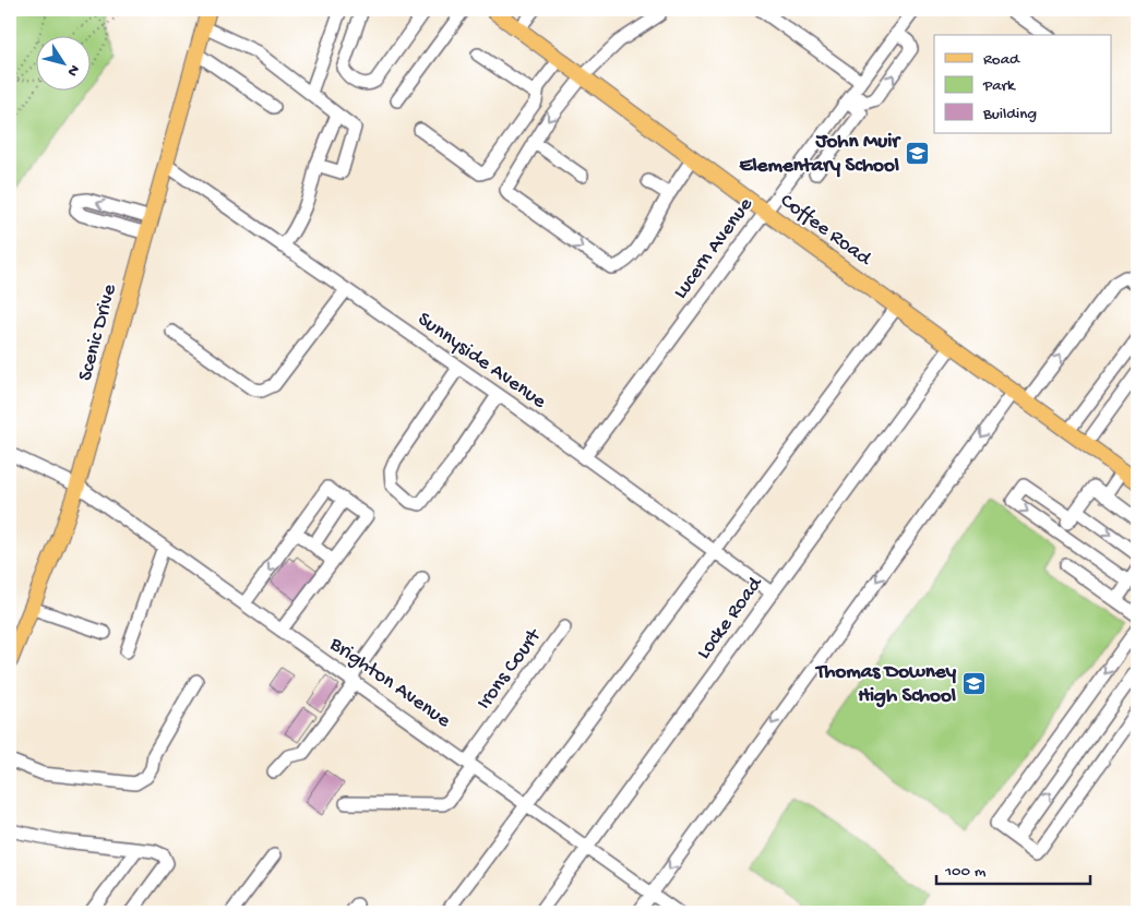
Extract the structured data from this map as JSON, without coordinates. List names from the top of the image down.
{
  "streets": {
    "main road": ["Coffee Road", "Scenic Drive"],
    "street": [
      "Lucern Avenue",
      "Sunnyside Avenue",
      "Locke Road",
      "Irons Court",
      "Brighton Avenue"
    ]
  },
  "crossings": [
    ["Coffee Road", "Lucern Avenue"],
    ["Coffee Road", "Locke Road"],
    ["Lucern Avenue", "Sunnyside Avenue"],
    ["Scenic Drive", "Sunnyside Avenue"],
    ["Scenic Drive", "Brighton Avenue"],
    ["Sunnyside Avenue", "Locke Road"],
    ["Locke Road", "Brighton Avenue"],
    ["Irons Court", "Brighton Avenue"]
  ],
  "places": {
    "school or university": ["John Muir Elementary School", "Thomas Downey High School"]
  },
  "legend": ["Road", "Park", "Building"],
  "scale_bar": "100 m",
  "north": "bottom right"
}
